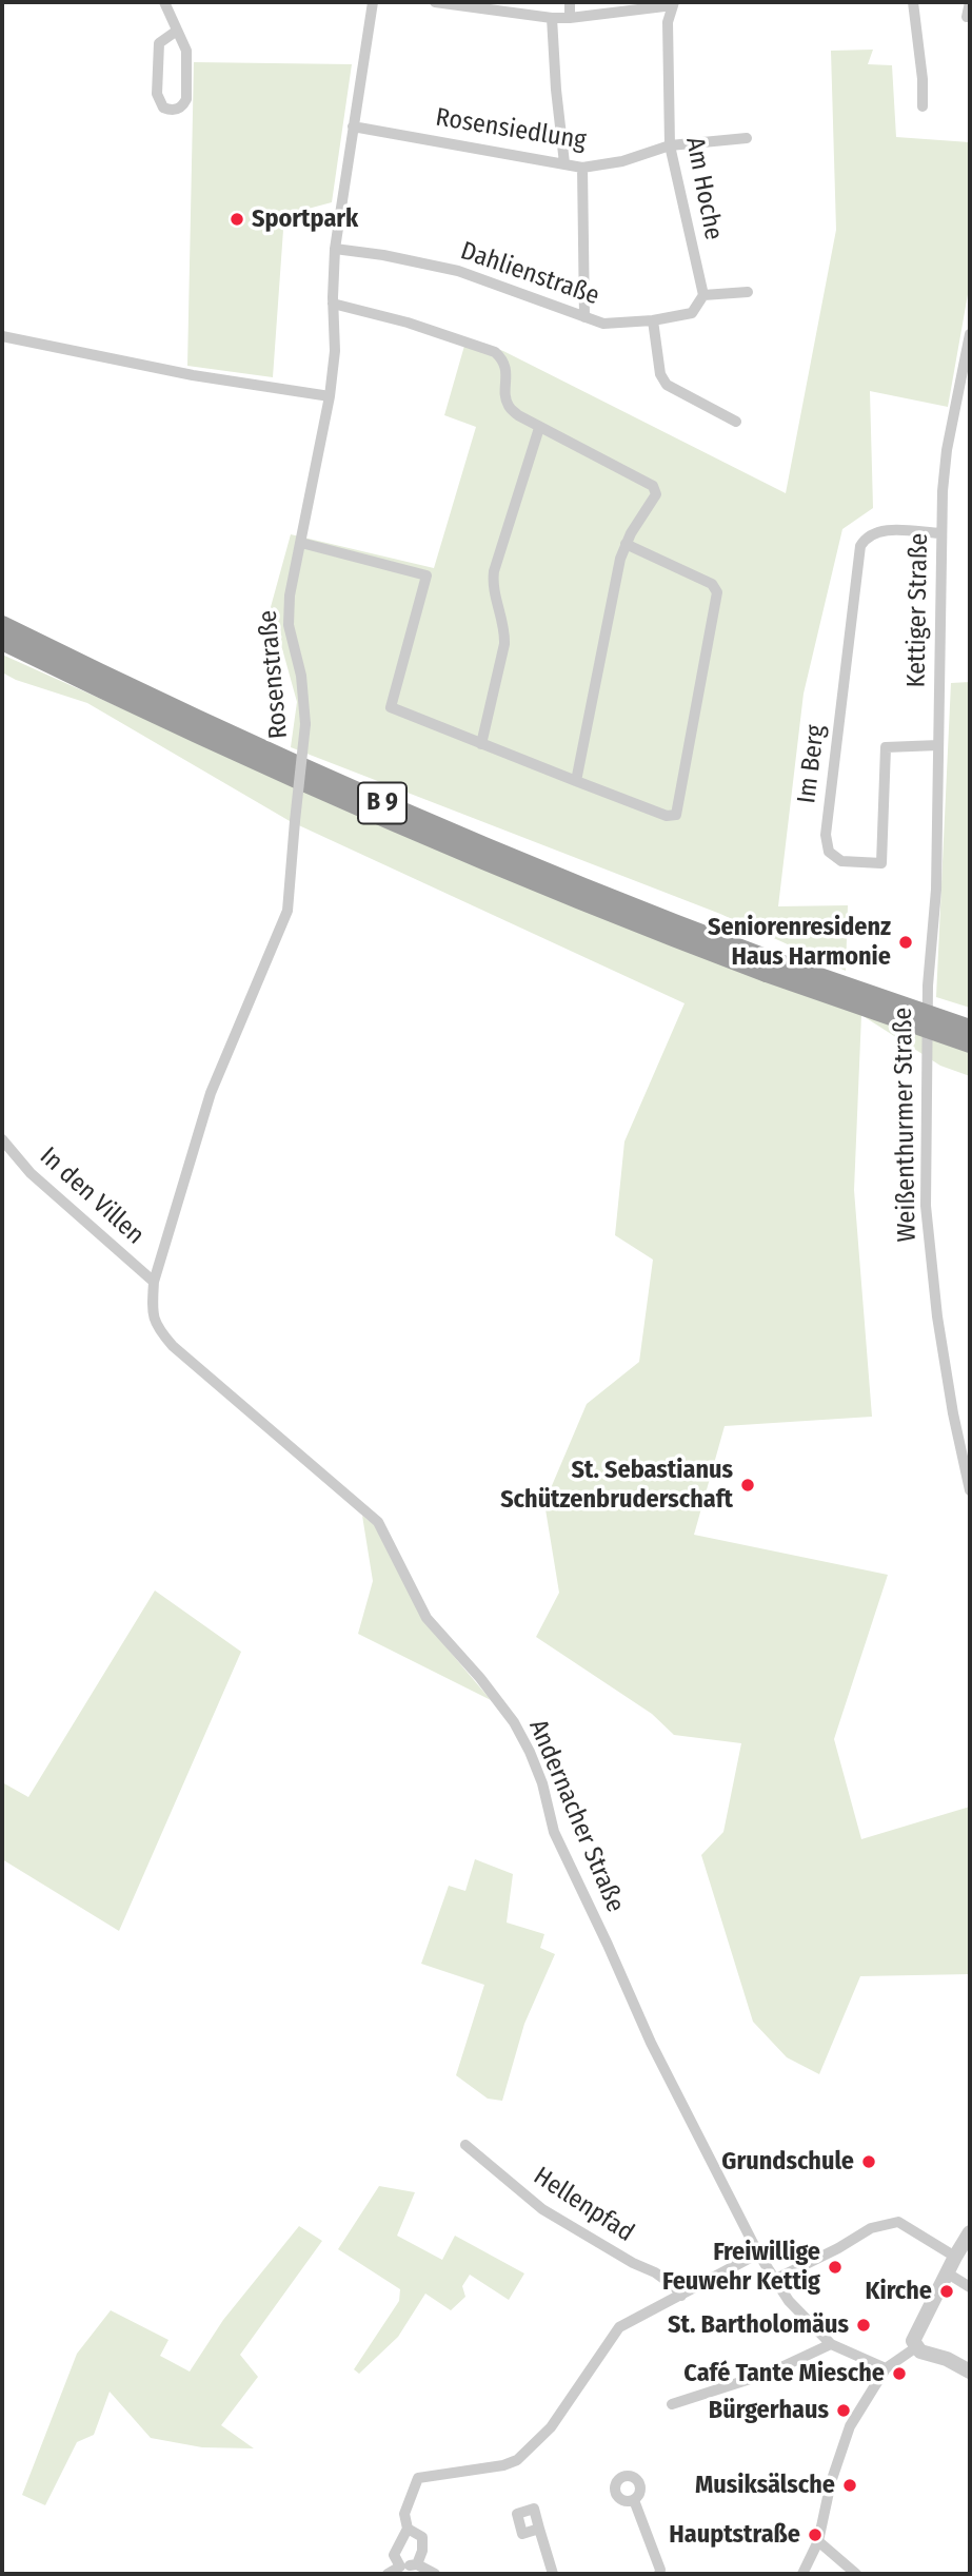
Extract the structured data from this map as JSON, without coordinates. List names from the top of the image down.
{
  "streets": {
    "highway": ["B 9"],
    "street": [
      "Rosensiedlung",
      "Am Hoche",
      "Dahlienstraße",
      "Kettiger Straße",
      "Rosenstraße",
      "Im Berg",
      "Weißenthurmer Straße",
      "In den Villen",
      "Andernacher Straße",
      "Hellenpfad"
    ]
  },
  "crossings": [
    ["Rosensiedlung", "Am Hoche"],
    ["Rosensiedlung", "Rosenstraße"],
    ["Dahlienstraße", "Rosenstraße"],
    ["Kettiger Straße", "Im Berg"],
    ["Kettiger Straße", "Weißenthurmer Straße"],
    ["Rosenstraße", "In den Villen"],
    ["Rosenstraße", "Andernacher Straße"]
  ],
  "places": [
    "Sportpark",
    "Seniorenresidenz Haus Harmonie",
    "St. Sebastianus Schützenbruderschaft",
    "Grundschule",
    "Freiwillige Feuwehr Kettig",
    "Kirche",
    "St. Bartholomäus",
    "Café Tante Miesche",
    "Bürgerhaus",
    "Musiksälsche",
    "Hauptstraße"
  ]
}
